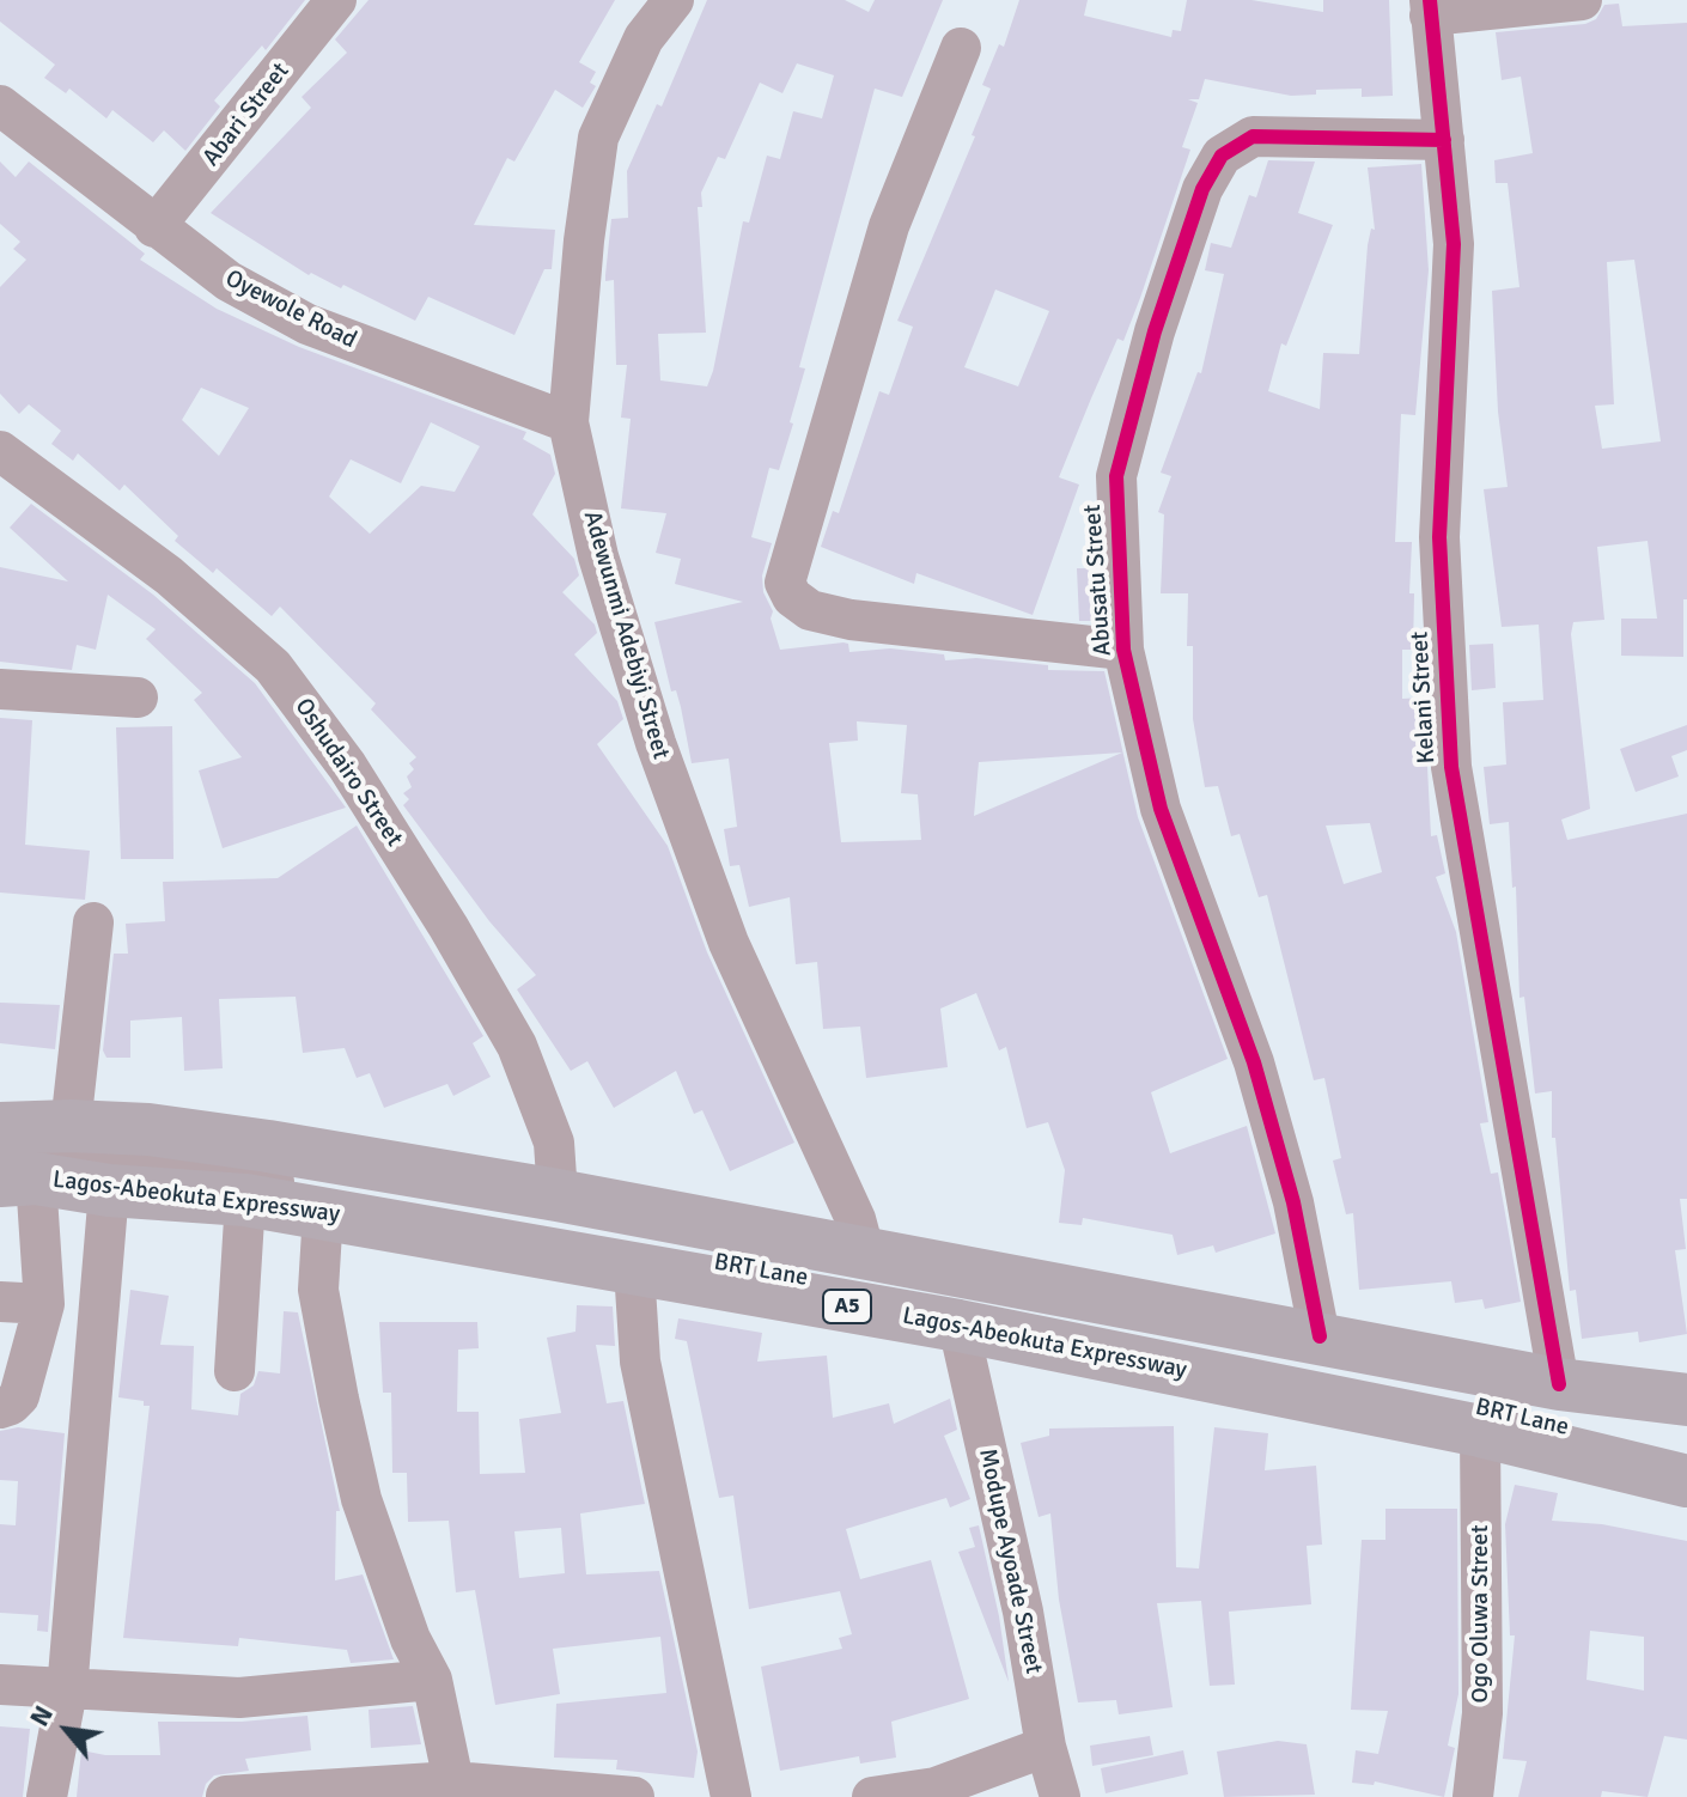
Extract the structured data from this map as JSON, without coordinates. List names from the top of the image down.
{
  "streets": {
    "highway": ["Lagos-Abeokuta Expressway", "A5"],
    "street": [
      "Abari Street",
      "Oyewole Road",
      "Abusatu Street",
      "Adewunmi Adebiyi Street",
      "Kelani Street",
      "Oshudairo Street",
      "BRT Lane",
      "Modupe Ayoade Street",
      "Ogo Oluwa Street"
    ]
  },
  "crossings": [
    ["Abari Street", "Oyewole Road"],
    ["Oyewole Road", "Adewunmi Adebiyi Street"],
    ["Abusatu Street", "Kelani Street"],
    ["Abusatu Street", "A5"],
    ["Adewunmi Adebiyi Street", "A5"],
    ["Kelani Street", "A5"],
    ["Oshudairo Street", "A5"],
    ["Lagos-Abeokuta Expressway", "BRT Lane"],
    ["Lagos-Abeokuta Expressway", "Modupe Ayoade Street"],
    ["Lagos-Abeokuta Expressway", "Ogo Oluwa Street"]
  ],
  "north": "top left"
}
